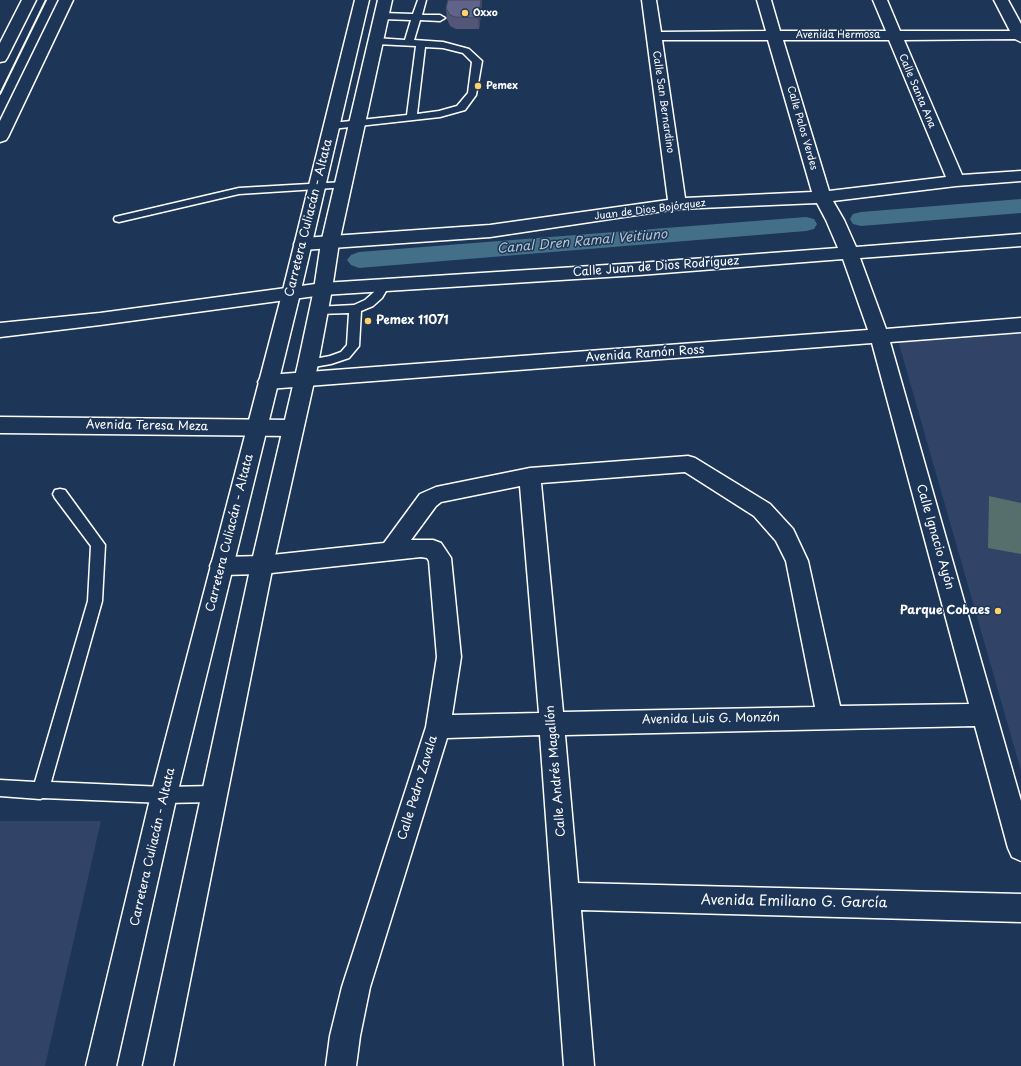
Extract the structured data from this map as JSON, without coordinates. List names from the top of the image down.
{
  "streets": {
    "street": [
      "Avenida Hermosa",
      "Calle Santa Ana",
      "Calle San Bernardino",
      "Calle Palos Verdes",
      "Juan de Dios Bojórquez",
      "Carretera Culiacán - Altata",
      "Calle Juan de Dios Rodríguez",
      "Avenida Ramón Ross",
      "Avenida Teresa Meza",
      "Calle Ignacio Ayón",
      "Avenida Luis G. Monzón",
      "Calle Andrés Magallón",
      "Calle Pedro Zavala",
      "Avenida Emiliano G. García"
    ]
  },
  "crossings": [
    ["Avenida Hermosa", "Calle Santa Ana"],
    ["Avenida Hermosa", "Calle San Bernardino"],
    ["Avenida Hermosa", "Calle Palos Verdes"],
    ["Calle Santa Ana", "Juan de Dios Bojórquez"],
    ["Calle San Bernardino", "Juan de Dios Bojórquez"],
    ["Calle Palos Verdes", "Juan de Dios Bojórquez"],
    ["Calle Palos Verdes", "Calle Juan de Dios Rodríguez"],
    ["Calle Palos Verdes", "Calle Ignacio Ayón"],
    ["Juan de Dios Bojórquez", "Carretera Culiacán - Altata"],
    ["Carretera Culiacán - Altata", "Calle Juan de Dios Rodríguez"],
    ["Carretera Culiacán - Altata", "Avenida Ramón Ross"],
    ["Carretera Culiacán - Altata", "Avenida Teresa Meza"],
    ["Calle Juan de Dios Rodríguez", "Calle Ignacio Ayón"],
    ["Avenida Ramón Ross", "Calle Ignacio Ayón"],
    ["Calle Ignacio Ayón", "Avenida Luis G. Monzón"],
    ["Avenida Luis G. Monzón", "Calle Andrés Magallón"],
    ["Avenida Luis G. Monzón", "Calle Pedro Zavala"],
    ["Calle Andrés Magallón", "Avenida Emiliano G. García"]
  ],
  "water": ["Canal Dren Ramal Veitiuno"],
  "places": [
    "Oxxo",
    "Pemex",
    "Pemex 11071",
    "Parque Cobaes"
  ]
}
